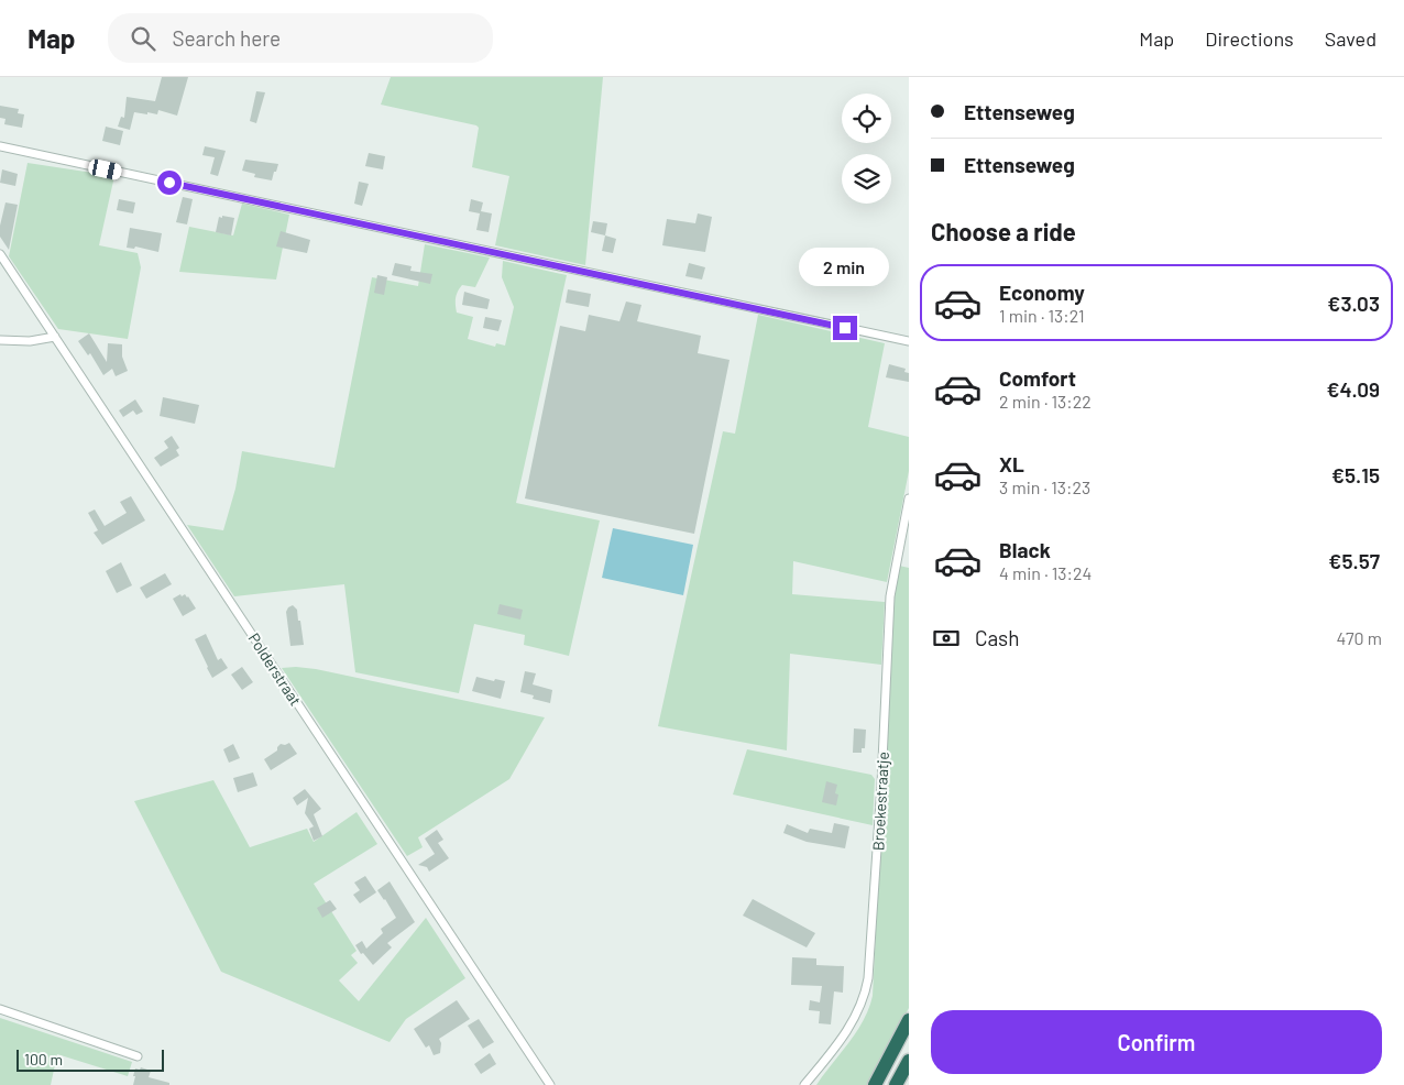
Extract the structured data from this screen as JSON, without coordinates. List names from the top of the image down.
{
  "streets": {
    "street": ["Polderstraat", "Broekestraatje"]
  },
  "scale_bar": "100 m",
  "page": {
    "header": "Map",
    "search": "Search here",
    "nav": ["Map", "Directions", "Saved"],
    "banner": ["Ettenseweg", "Ettenseweg"],
    "heading": "Choose a ride",
    "bubble": "2 min",
    "list": [
      {
        "name": "Economy",
        "note": "1 min · 13:21",
        "value": "€3.03"
      },
      {
        "name": "Comfort",
        "note": "2 min · 13:22",
        "value": "€4.09"
      },
      {
        "name": "XL",
        "note": "3 min · 13:23",
        "value": "€5.15"
      },
      {
        "name": "Black",
        "note": "4 min · 13:24",
        "value": "€5.57"
      }
    ],
    "pay": ["Cash", "470 m"],
    "buttons": "Confirm",
    "scale": "100 m"
  }
}
